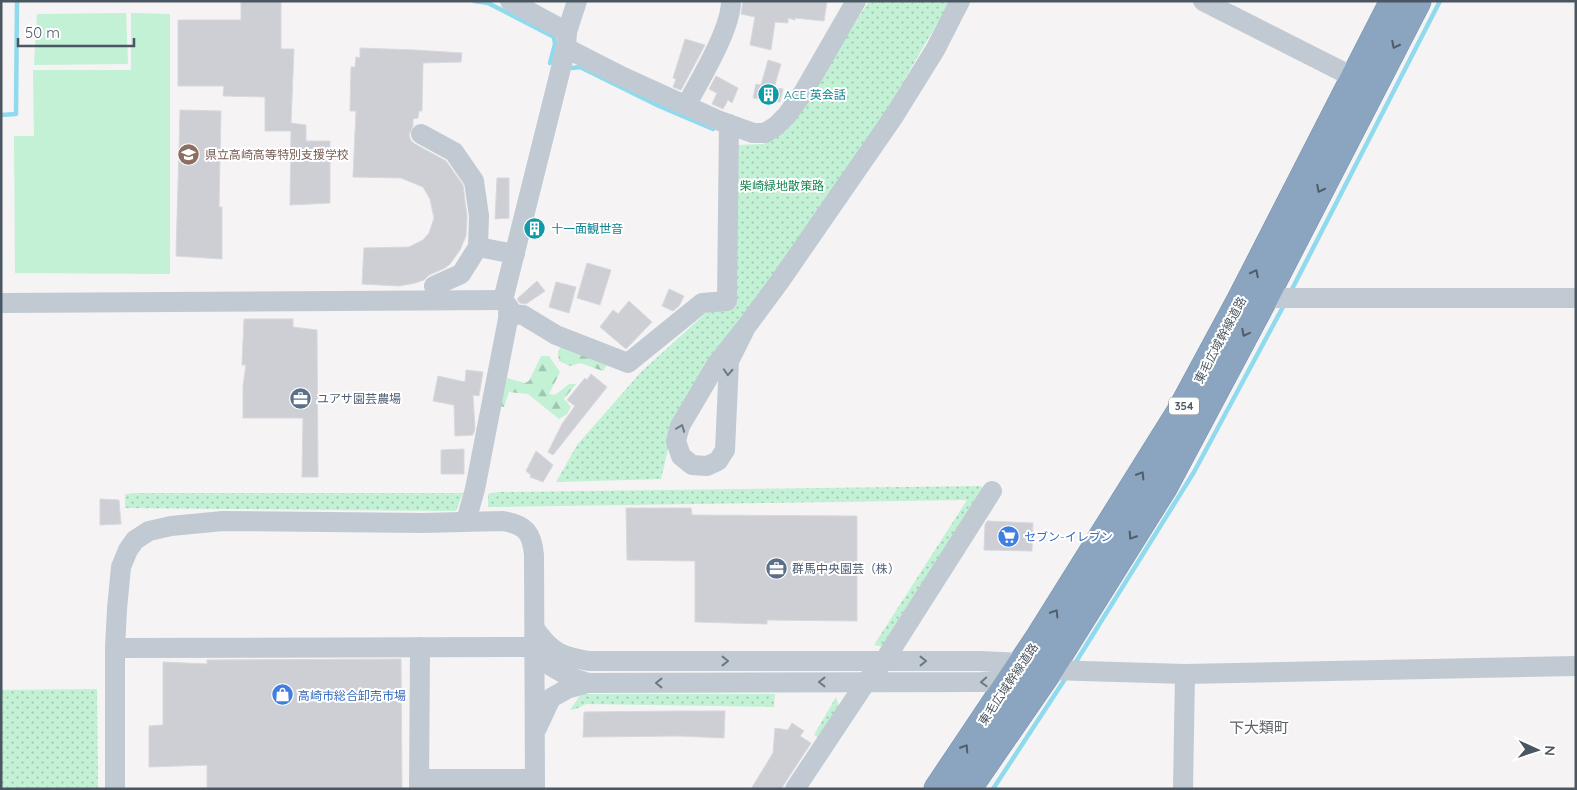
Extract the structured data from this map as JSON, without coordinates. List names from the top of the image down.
{
  "streets": {
    "highway": ["東毛広域幹線道路", "354"]
  },
  "districts": ["下大類町"],
  "parks": ["柴崎緑地散策路"],
  "places": {
    "building": ["ACE 英会話", "十一面観世音"],
    "school or university": ["県立高崎高等特別支援学校"],
    "office": ["ユアサ園芸農場", "群馬中央園芸（株）"],
    "supermarket": ["セブン-イレブン"],
    "shop": ["高崎市総合卸売市場"]
  },
  "scale_bar": "50 m",
  "north": "right"
}
